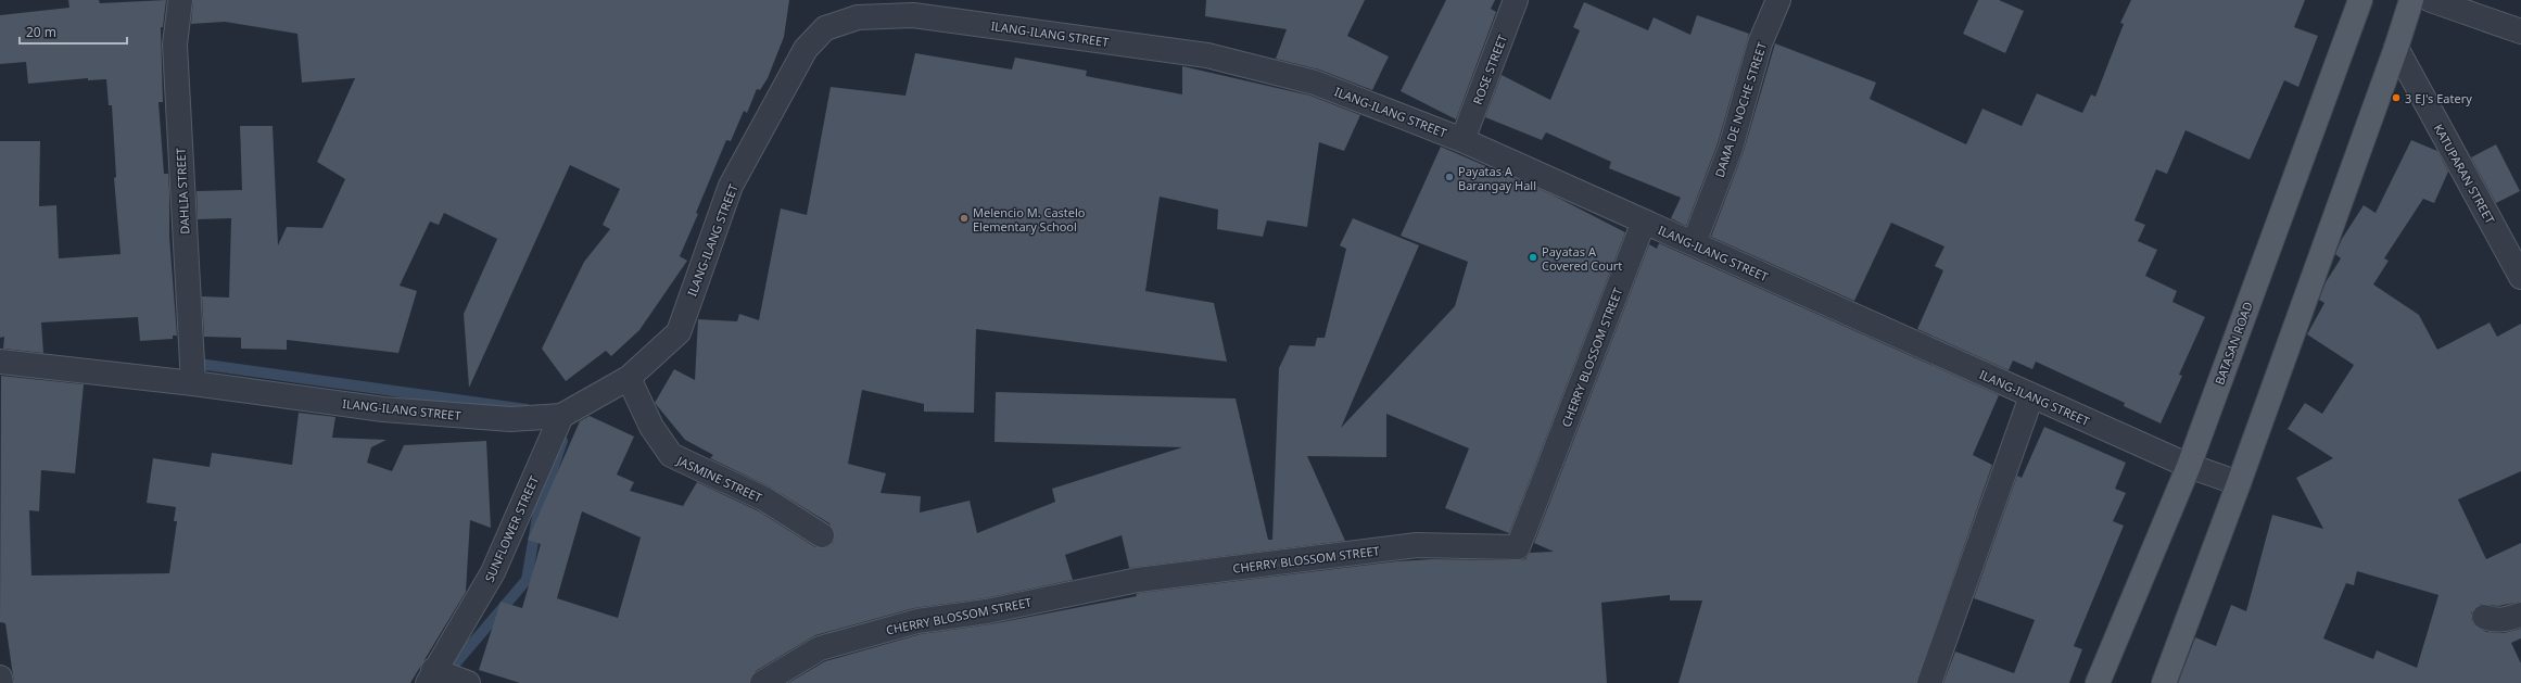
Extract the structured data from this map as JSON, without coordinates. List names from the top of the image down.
{
  "streets": {
    "main road": ["BATASAN ROAD"],
    "street": [
      "ILANG-ILANG STREET",
      "ROSE STREET",
      "DAMA DE NOCHE STREET",
      "KATUPARAN STREET",
      "DAHLIA STREET",
      "CHERRY BLOSSOM STREET",
      "JASMINE STREET",
      "SUNFLOWER STREET"
    ]
  },
  "crossings": [
    ["ILANG-ILANG STREET", "ROSE STREET"],
    ["ILANG-ILANG STREET", "DAMA DE NOCHE STREET"],
    ["ILANG-ILANG STREET", "DAHLIA STREET"],
    ["ILANG-ILANG STREET", "BATASAN ROAD"],
    ["ILANG-ILANG STREET", "CHERRY BLOSSOM STREET"],
    ["ILANG-ILANG STREET", "JASMINE STREET"],
    ["ILANG-ILANG STREET", "SUNFLOWER STREET"]
  ],
  "places": [
    "3 EJ's Eatery",
    "Payatas A Barangay Hall",
    "Melencio M. Castelo Elementary School",
    "Payatas A Covered Court"
  ],
  "scale_bar": "20 m"
}
